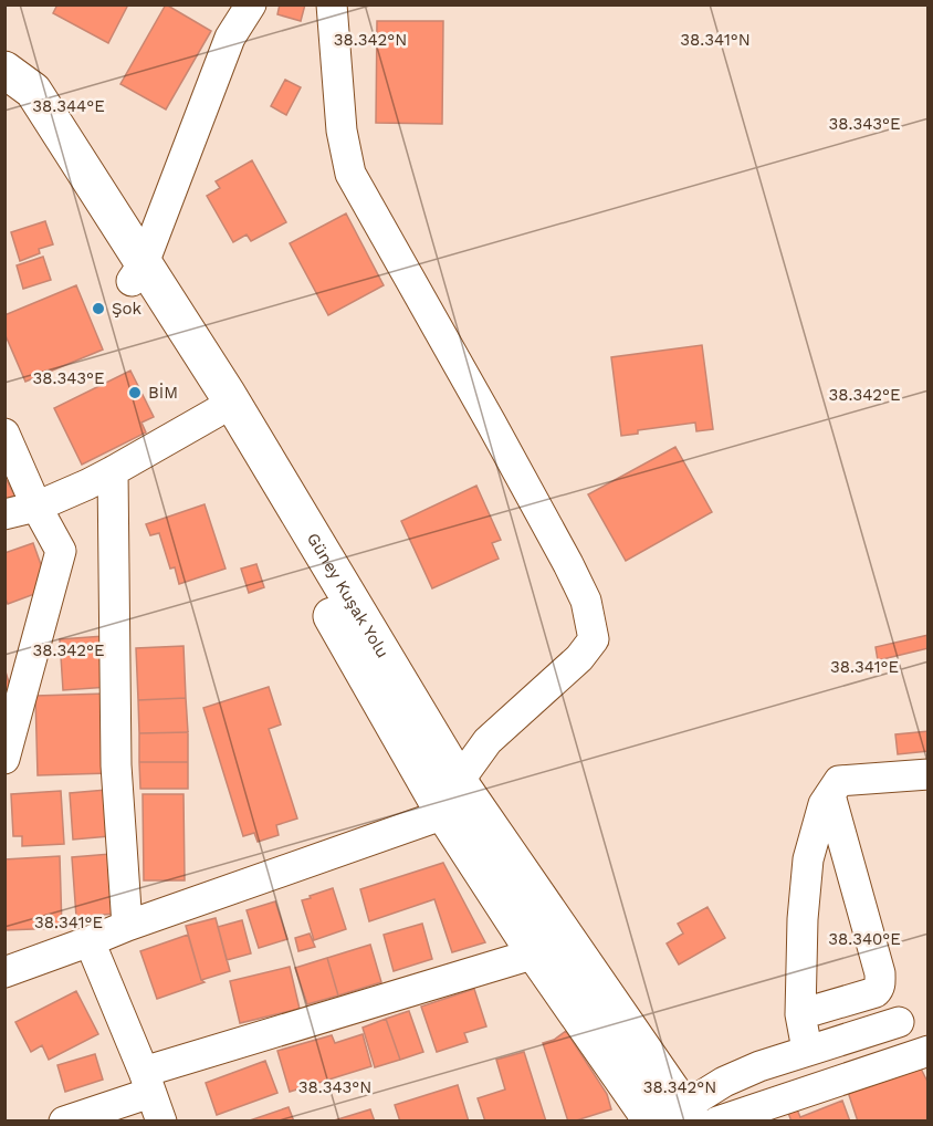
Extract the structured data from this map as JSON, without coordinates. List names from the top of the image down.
{
  "streets": {
    "main road": ["Güney Kuşak Yolu"]
  },
  "places": ["Şok", "BİM"],
  "coordinates": [
    "38.342°N",
    "38.341°N",
    "38.344°E",
    "38.343°E",
    "38.342°E",
    "38.341°E",
    "38.340°E",
    "38.343°N"
  ]
}
